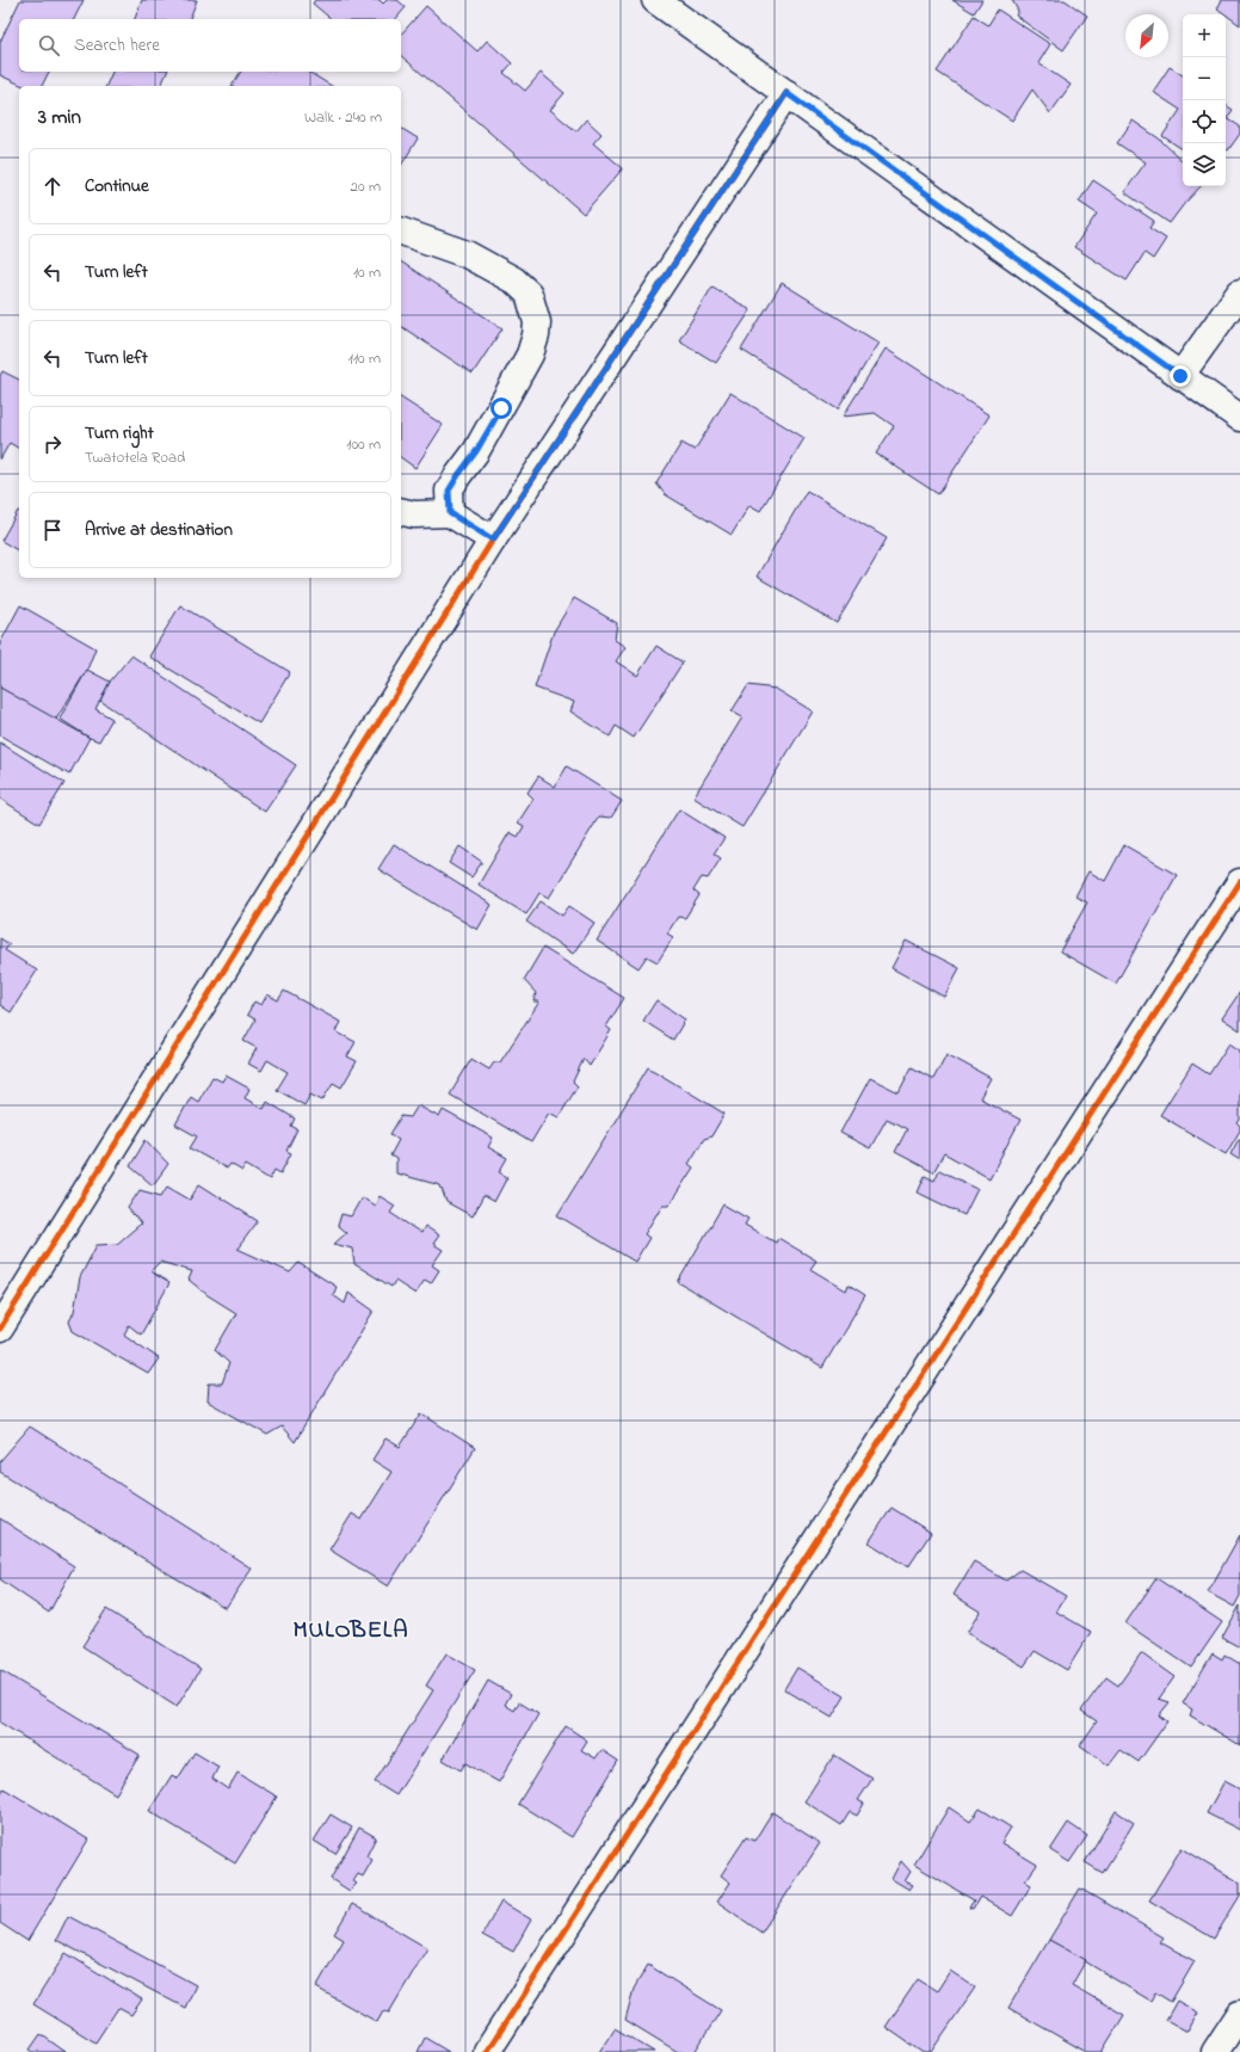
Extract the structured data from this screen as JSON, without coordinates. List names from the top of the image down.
{
  "districts": ["MULOBELA"],
  "north": "bottom left",
  "page": {
    "map_buttons": ["+", "−"],
    "search": "Search here",
    "heading": ["3 min", "Walk · 240 m"],
    "list": [
      ["Continue", "20 m"],
      ["Turn left", "10 m"],
      ["Turn left", "110 m"],
      ["Turn right", "Twatotela Road", "100 m"],
      "Arrive at destination"
    ]
  }
}
